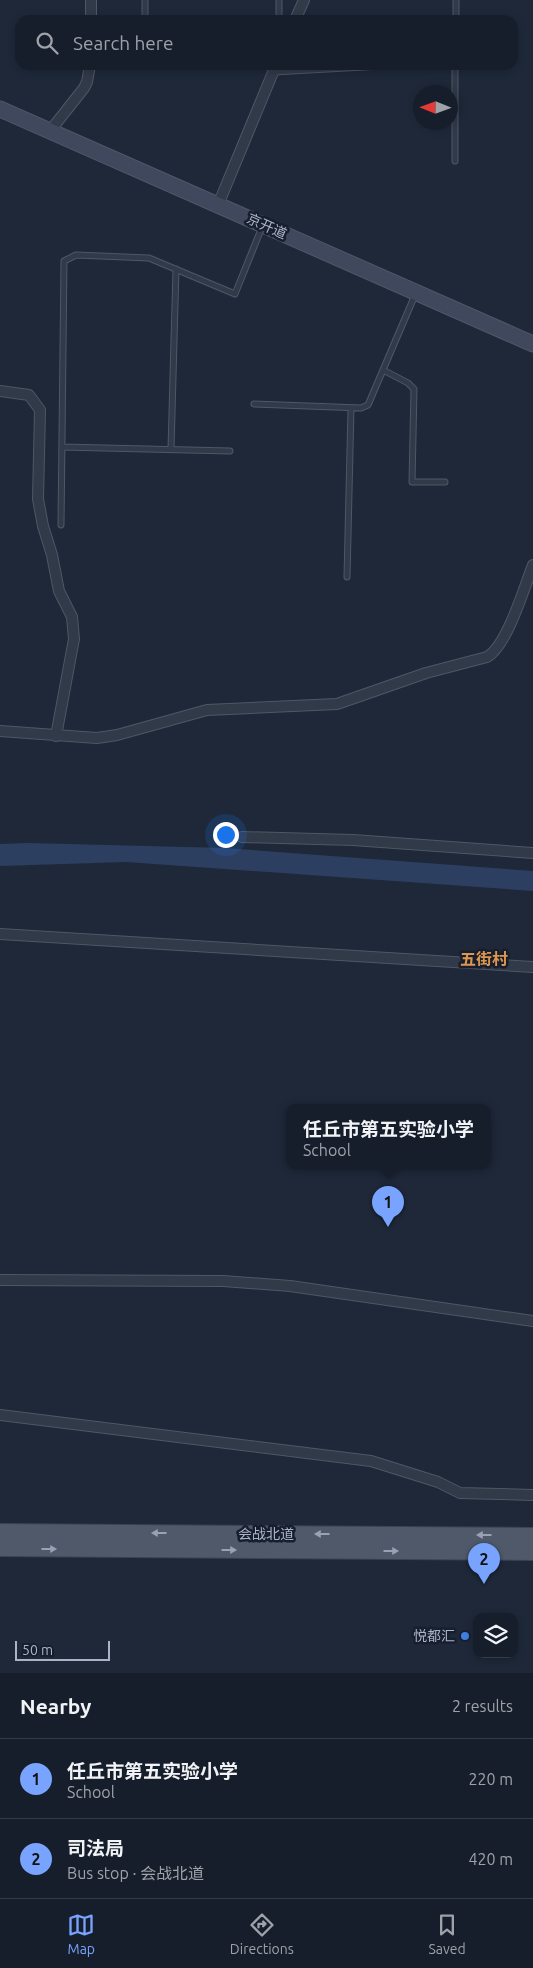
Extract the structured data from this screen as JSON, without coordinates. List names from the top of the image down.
{
  "streets": {
    "main road": ["京开道", "会战北道"]
  },
  "districts": ["五街村"],
  "places": ["悦都汇"],
  "scale_bar": "50 m",
  "north": "left",
  "page": {
    "search": "Search here",
    "popup": ["任丘市第五实验小学", "School"],
    "pins": ["1", "2"],
    "scale": "50 m",
    "heading": ["Nearby", "2 results"],
    "list": [
      {
        "mark": "1",
        "name": "任丘市第五实验小学",
        "note": "School",
        "value": "220 m"
      },
      {
        "mark": "2",
        "name": "司法局",
        "note": "Bus stop · 会战北道",
        "value": "420 m"
      }
    ],
    "nav": ["Map", "Directions", "Saved"]
  }
}
